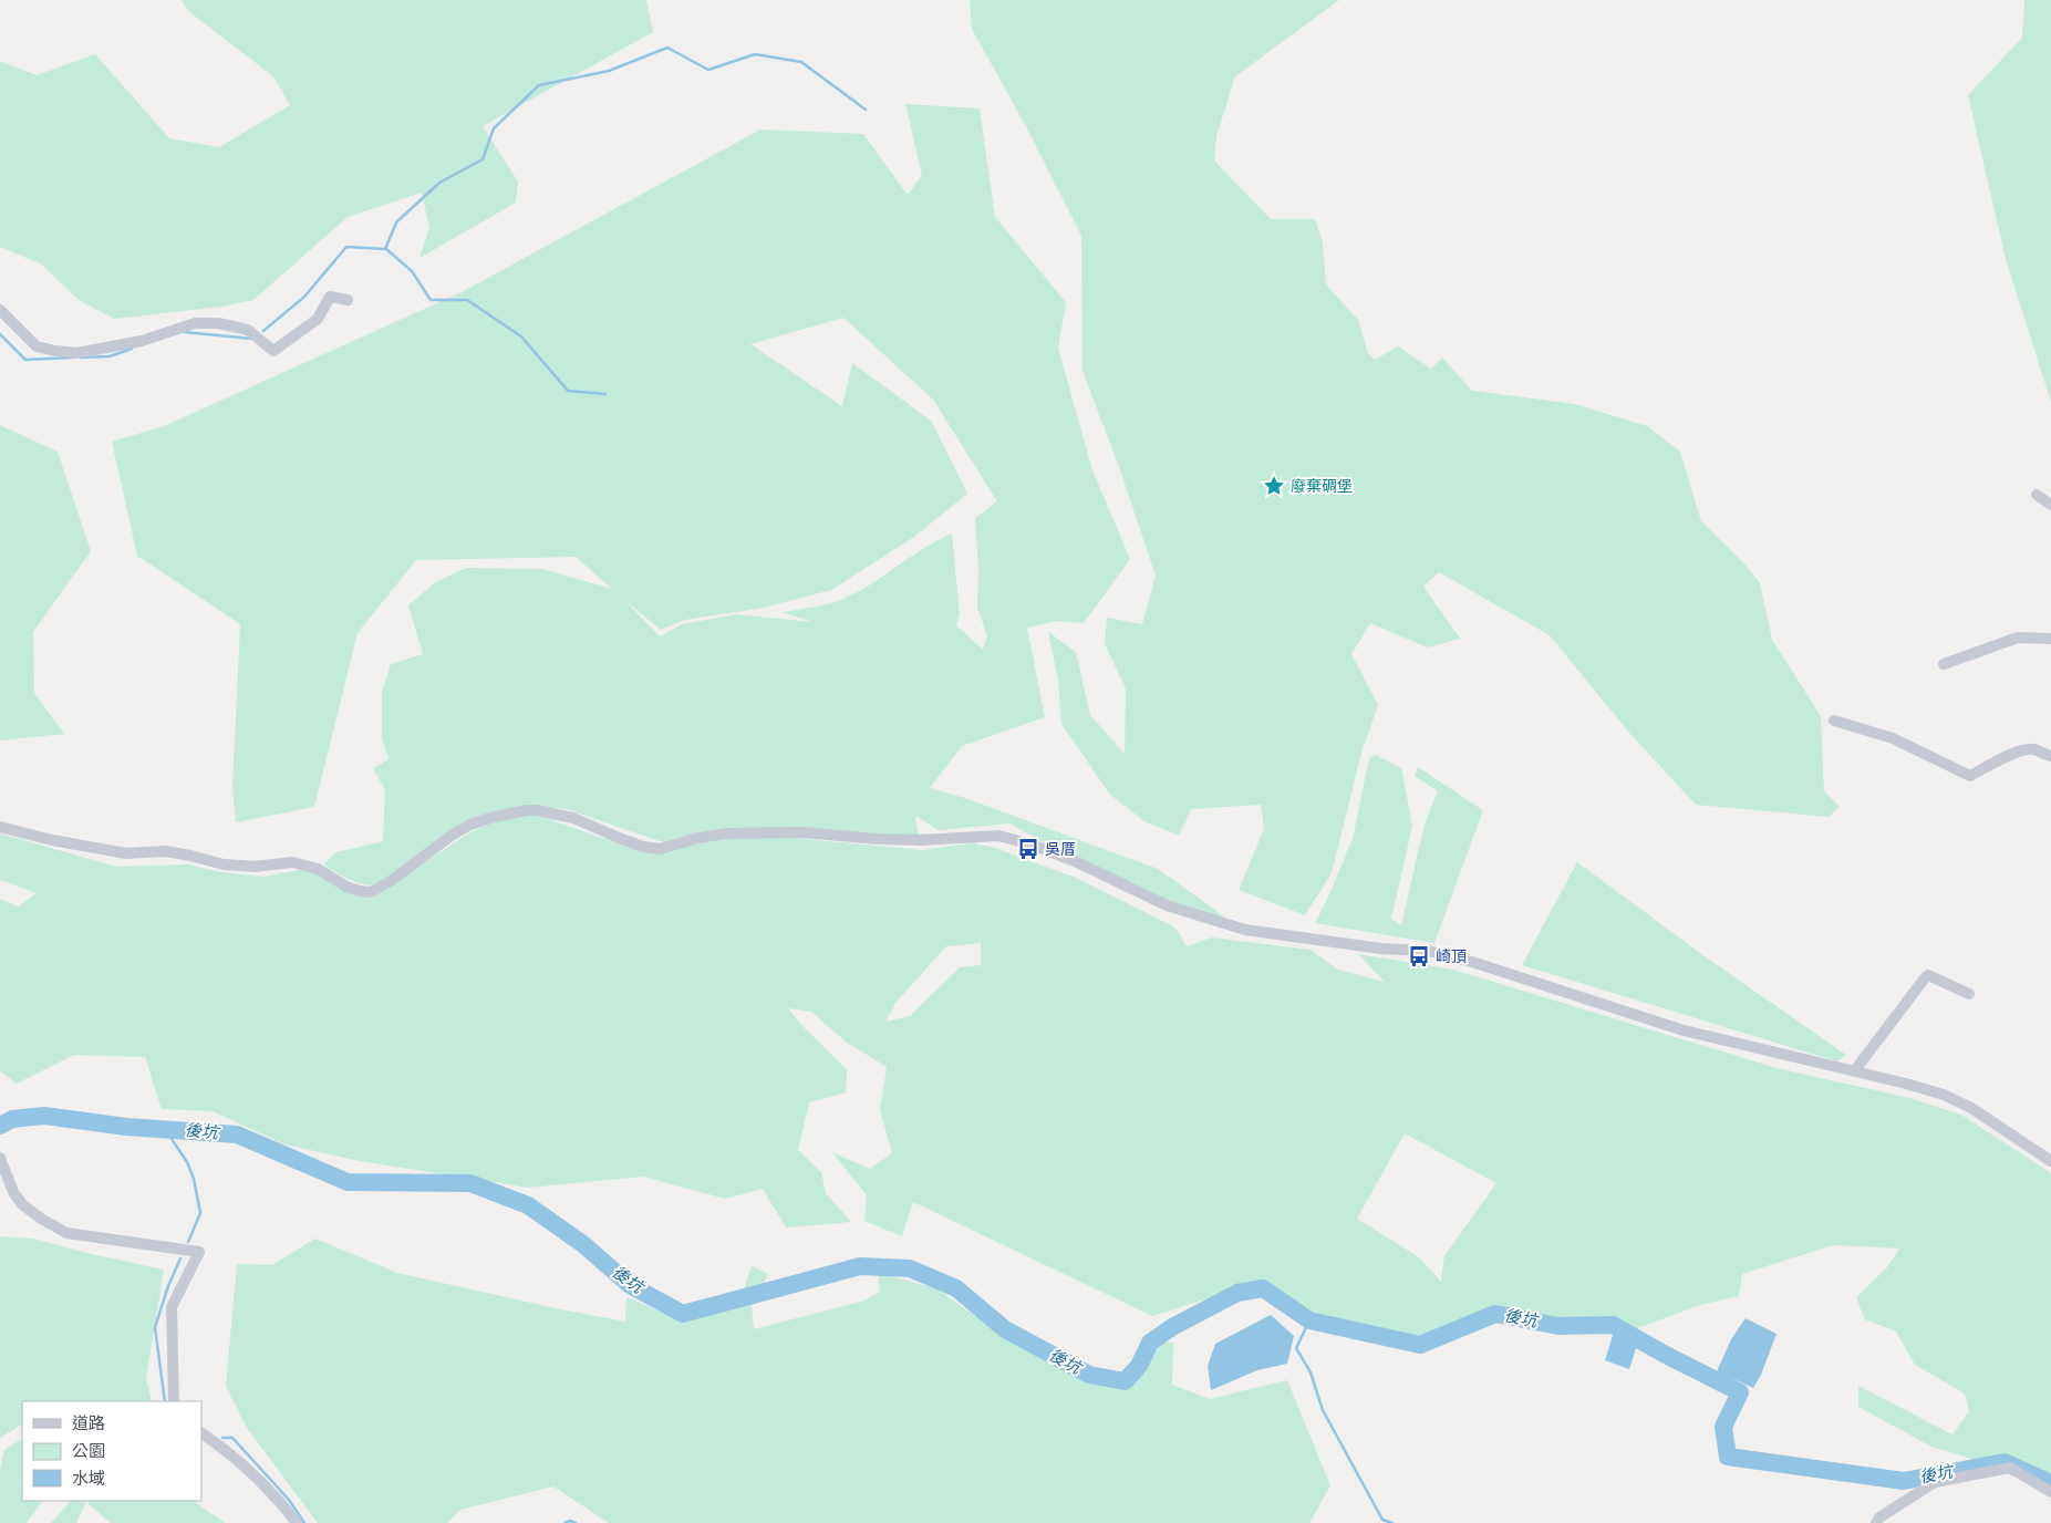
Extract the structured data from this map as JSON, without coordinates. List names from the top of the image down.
{
  "water": ["後坑"],
  "places": {
    "place": ["廢棄碉堡"],
    "bus stop": ["吳厝", "崎頂"]
  },
  "legend": ["道路", "公園", "水域"]
}
